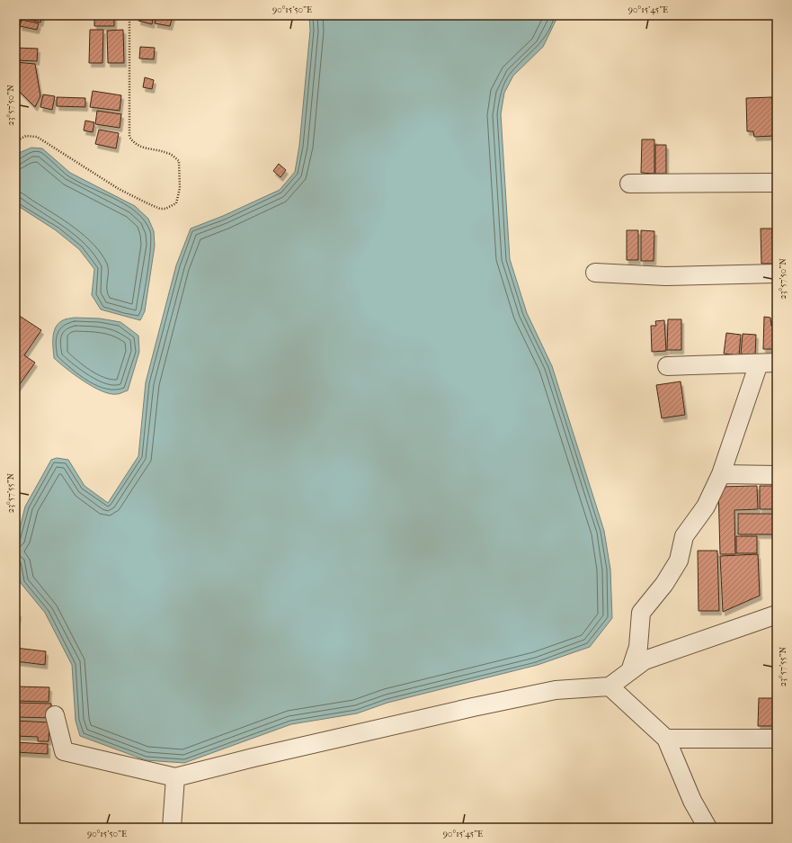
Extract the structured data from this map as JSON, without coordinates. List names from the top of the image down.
{
  "coordinates": [
    "90°15'50\"E",
    "90°15'45\"E",
    "23°57'50\"N",
    "23°57'55\"N"
  ]
}
